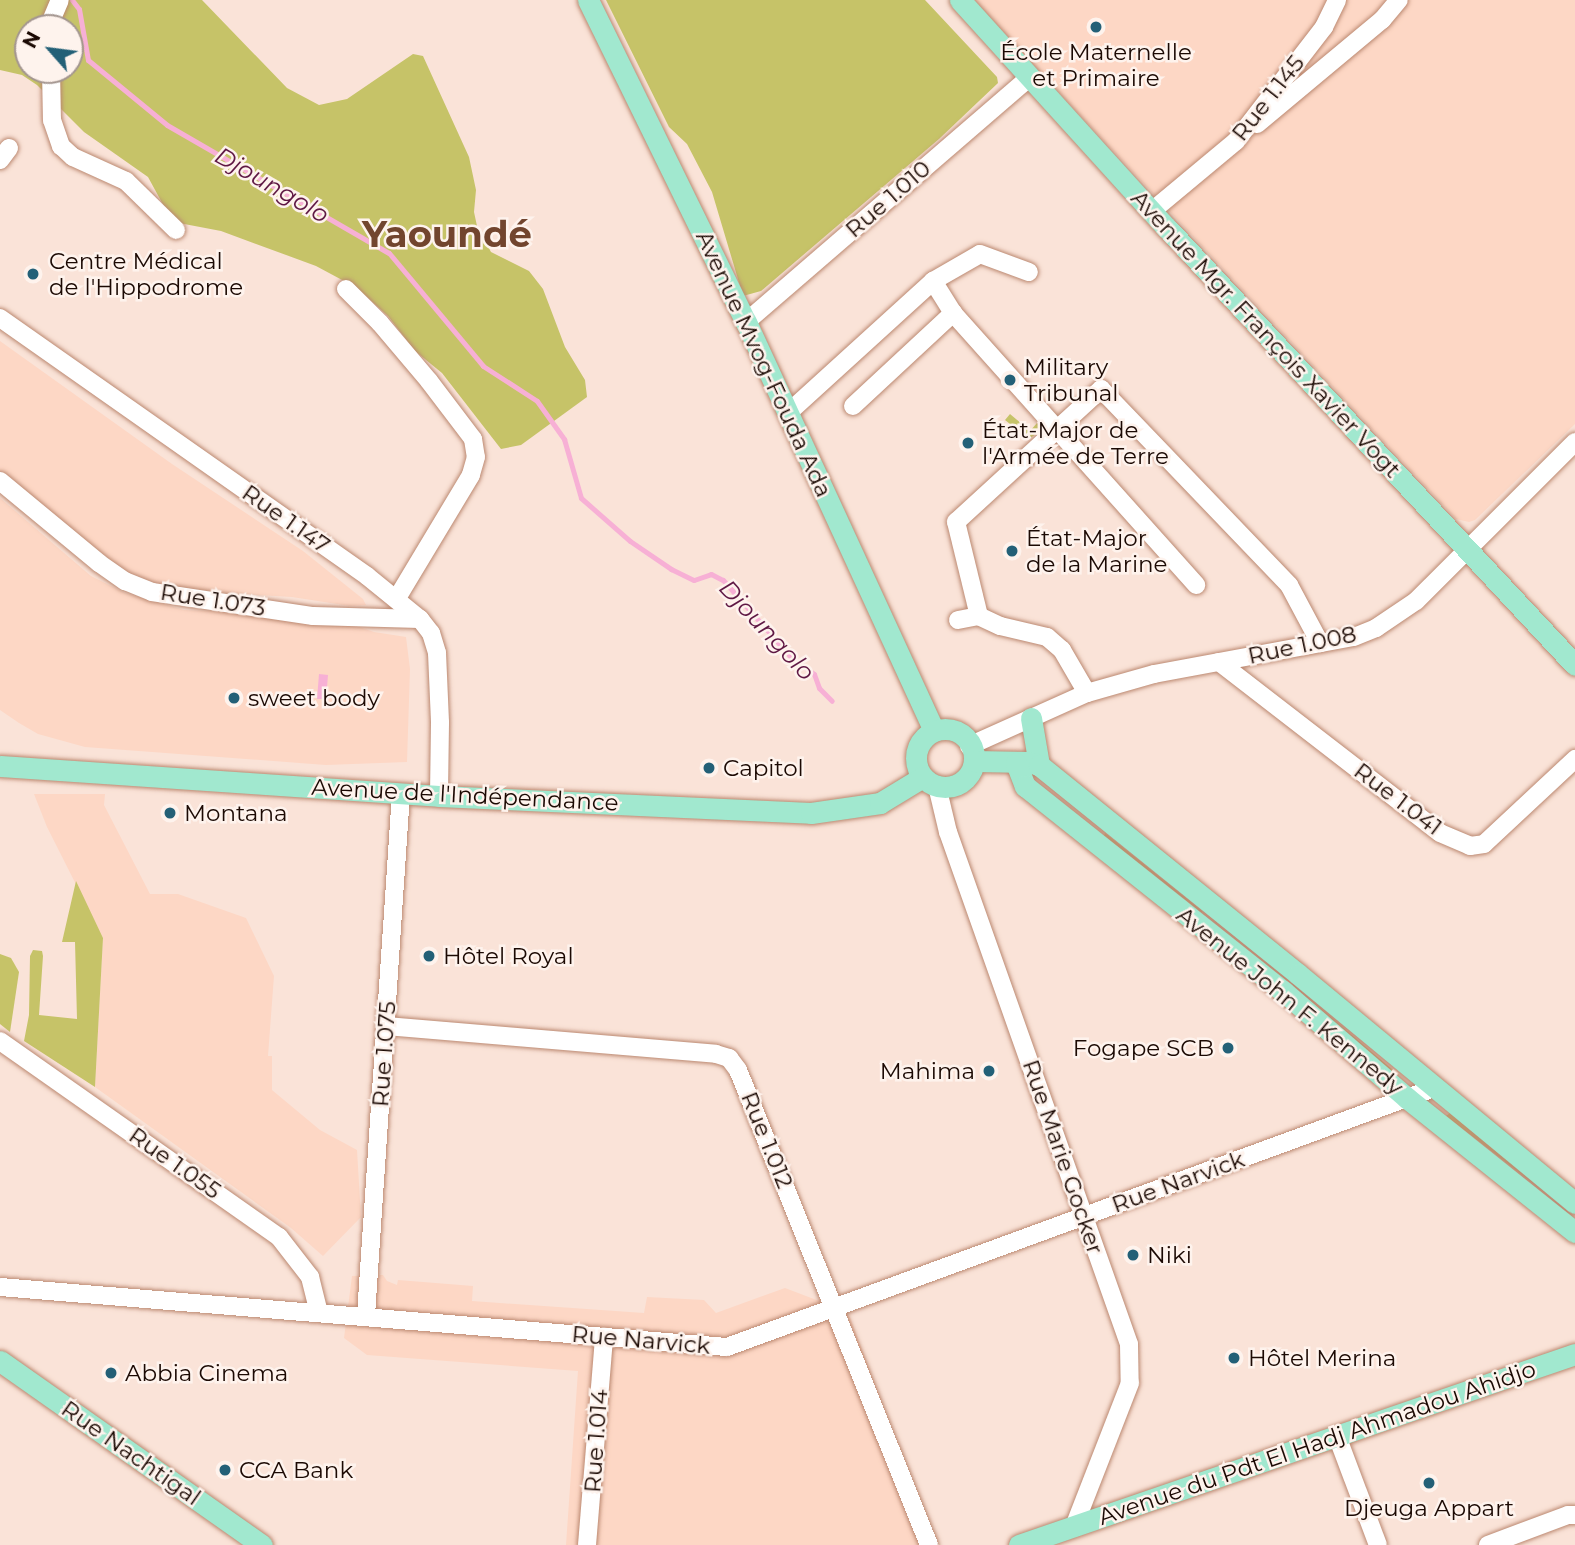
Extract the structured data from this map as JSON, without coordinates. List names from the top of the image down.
{
  "streets": {
    "main road": [
      "Avenue Mgr. François Xavier Vogt",
      "Avenue Mvog-Fouda Ada",
      "Avenue de l'Indépendance",
      "Avenue John F. Kennedy",
      "Avenue du Pdt El Hadj Ahmadou Ahidjo",
      "Rue Nachtigal"
    ],
    "street": [
      "Rue 1.145",
      "Rue 1.010",
      "Rue 1.147",
      "Rue 1.073",
      "Rue 1.008",
      "Rue 1.041",
      "Rue 1.075",
      "Rue 1.012",
      "Rue Marie Gocker",
      "Rue 1.055",
      "Rue Narvick",
      "Rue 1.014"
    ]
  },
  "crossings": [
    ["Rue 1.145", "Avenue Mgr. François Xavier Vogt"],
    ["Rue 1.010", "Avenue Mgr. François Xavier Vogt"],
    ["Rue 1.010", "Avenue Mvog-Fouda Ada"],
    ["Avenue Mgr. François Xavier Vogt", "Rue 1.008"],
    ["Avenue Mvog-Fouda Ada", "Rue 1.008"],
    ["Avenue Mvog-Fouda Ada", "Avenue de l'Indépendance"],
    ["Avenue Mvog-Fouda Ada", "Rue Marie Gocker"],
    ["Rue 1.147", "Rue 1.073"],
    ["Rue 1.147", "Avenue de l'Indépendance"],
    ["Rue 1.008", "Avenue de l'Indépendance"],
    ["Rue 1.008", "Rue 1.041"],
    ["Rue 1.008", "Rue Marie Gocker"],
    ["Avenue de l'Indépendance", "Rue 1.075"],
    ["Avenue de l'Indépendance", "Rue Marie Gocker"],
    ["Avenue John F. Kennedy", "Rue Narvick"],
    ["Rue 1.075", "Rue 1.012"],
    ["Rue 1.075", "Rue Narvick"],
    ["Rue 1.012", "Rue Narvick"],
    ["Rue Marie Gocker", "Rue Narvick"],
    ["Rue Marie Gocker", "Avenue du Pdt El Hadj Ahmadou Ahidjo"],
    ["Rue 1.055", "Rue Narvick"],
    ["Rue Narvick", "Rue 1.014"]
  ],
  "districts": ["Yaoundé"],
  "water": ["Djoungolo"],
  "places": [
    "École Maternelle et Primaire",
    "Centre Médical de l'Hippodrome",
    "Military Tribunal",
    "État-Major de l'Armée de Terre",
    "État-Major de la Marine",
    "sweet body",
    "Capitol",
    "Montana",
    "Hôtel Royal",
    "Fogape SCB",
    "Mahima",
    "Niki",
    "Hôtel Merina",
    "Abbia Cinema",
    "CCA Bank",
    "Djeuga Appart"
  ],
  "north": "top left"
}
